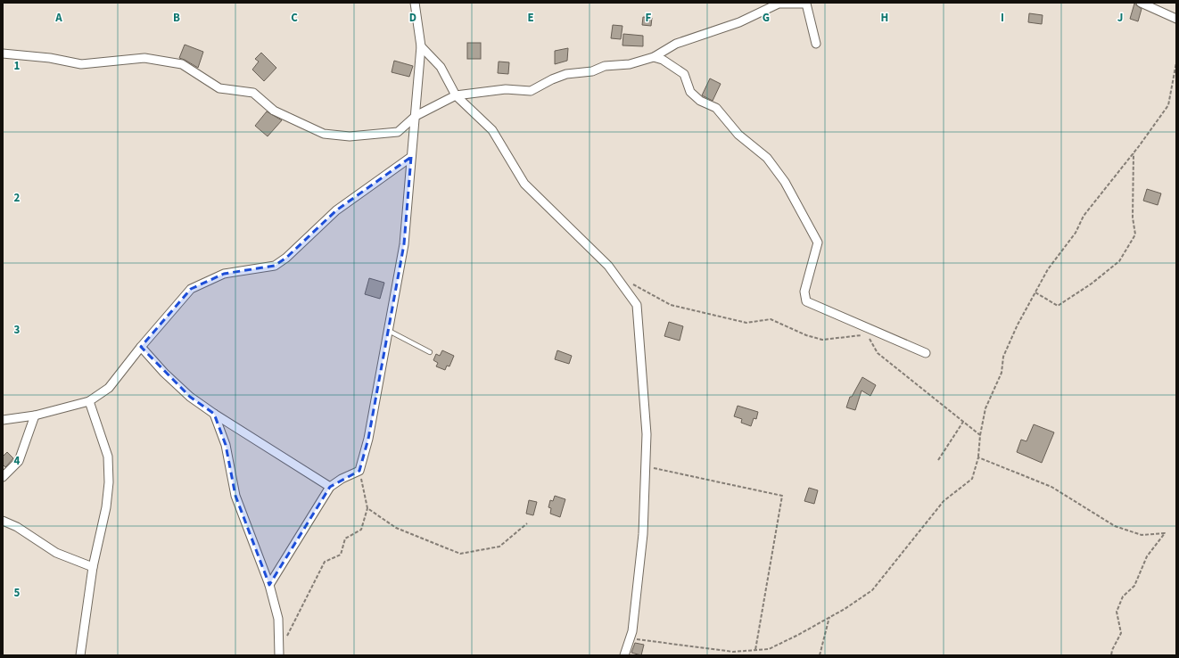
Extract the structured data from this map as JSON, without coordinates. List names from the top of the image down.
{
  "grid": {
    "columns": [
      "A",
      "B",
      "C",
      "D",
      "E",
      "F",
      "G",
      "H",
      "I",
      "J"
    ],
    "rows": [
      "1",
      "2",
      "3",
      "4",
      "5"
    ]
  }
}
